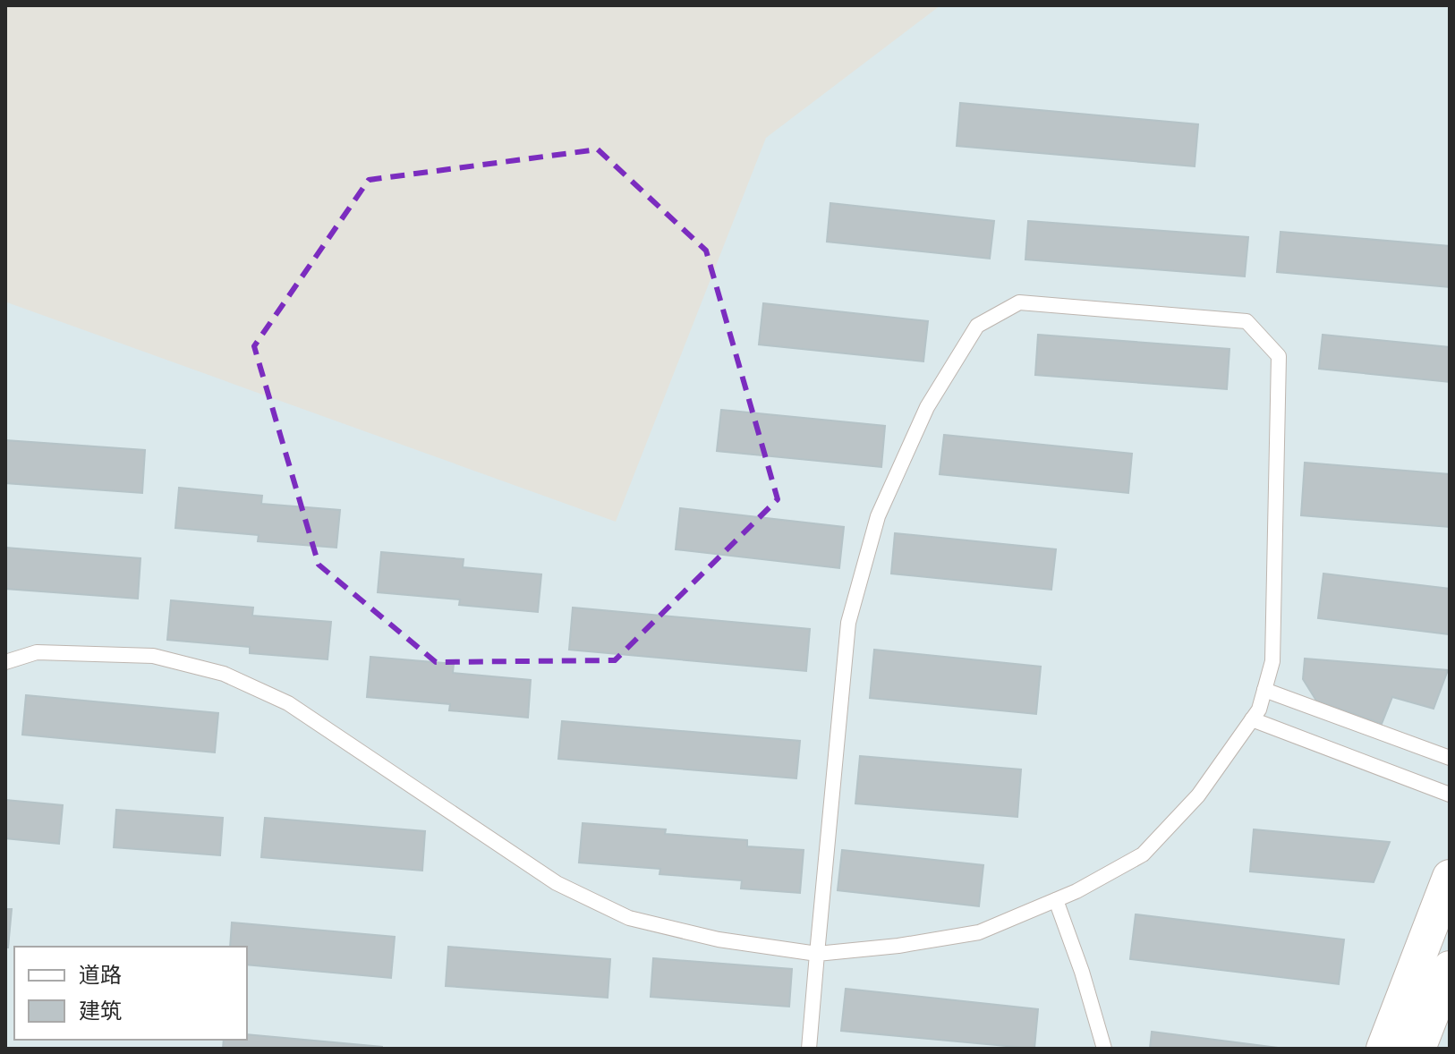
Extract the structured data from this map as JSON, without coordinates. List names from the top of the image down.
{
  "legend": ["道路", "建筑"]
}
